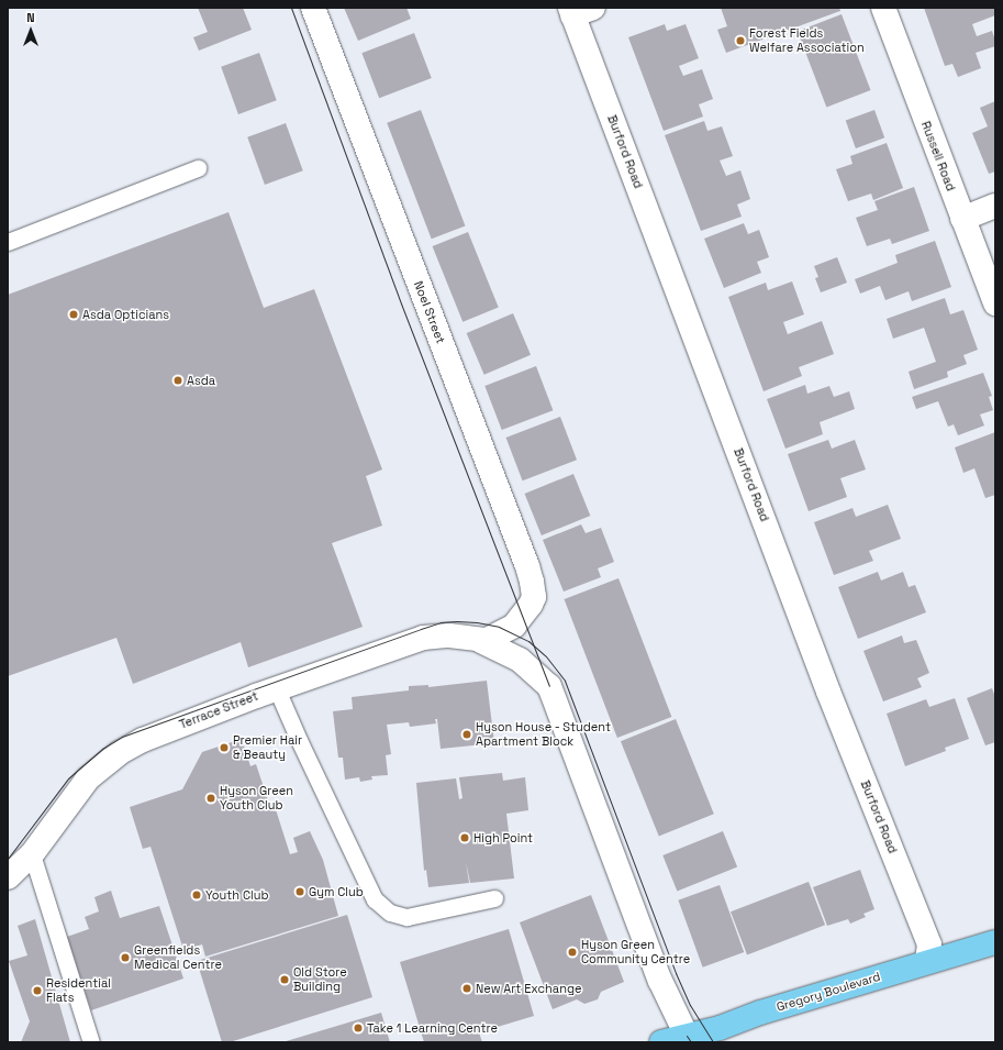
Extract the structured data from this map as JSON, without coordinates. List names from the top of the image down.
{
  "streets": {
    "main road": ["Gregory Boulevard"],
    "street": [
      "Burford Road",
      "Russell Road",
      "Noel Street",
      "Terrace Street"
    ]
  },
  "crossings": [
    ["Burford Road", "Gregory Boulevard"],
    ["Noel Street", "Terrace Street"],
    ["Terrace Street", "Gregory Boulevard"]
  ],
  "places": [
    "Forest Fields Welfare Association",
    "Asda Opticians",
    "Asda",
    "Hyson House - Student Apartment Block",
    "Premier Hair & Beauty",
    "Hyson Green Youth Club",
    "High Point",
    "Gym Club",
    "Youth Club",
    "Hyson Green Community Centre",
    "Greenfields Medical Centre",
    "Old Store Building",
    "New Art Exchange",
    "Residential Flats",
    "Take 1 Learning Centre"
  ],
  "north": "top"
}
